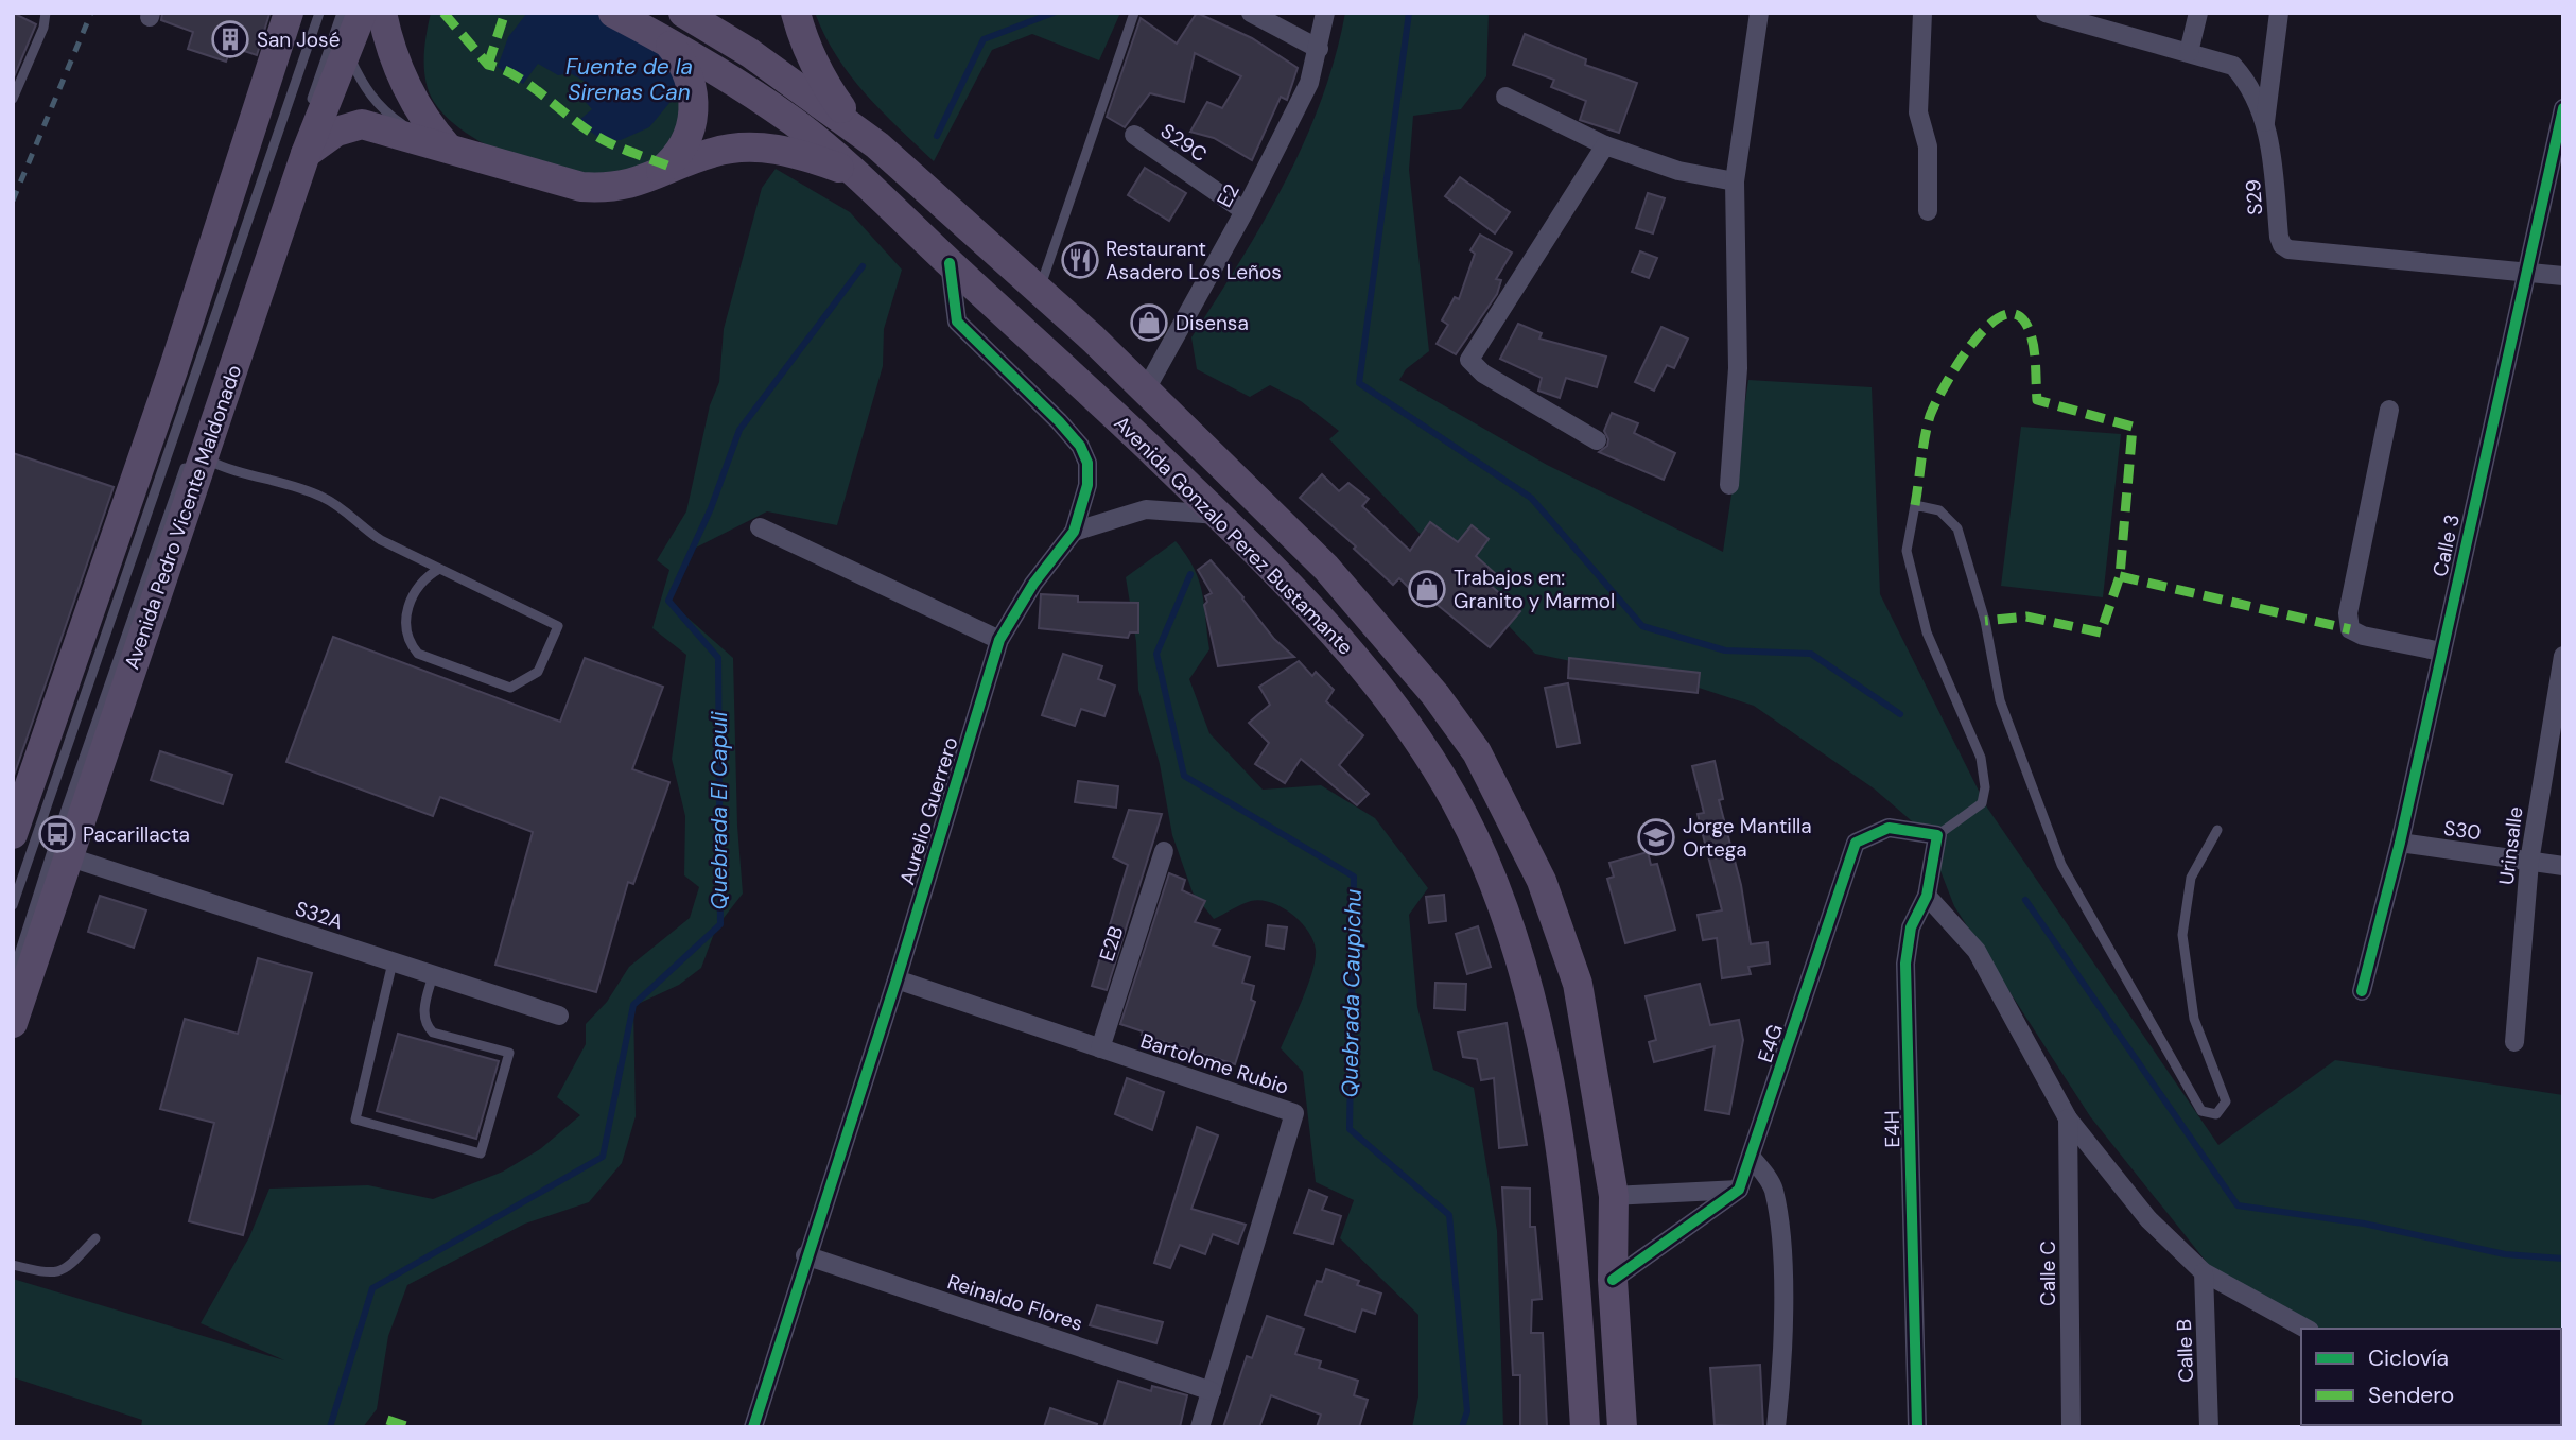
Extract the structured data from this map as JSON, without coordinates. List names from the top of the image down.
{
  "streets": {
    "main road": ["Avenida Pedro Vicente Maldonado", "Avenida Gonzalo Perez Bustamante"],
    "street": [
      "S29C",
      "E2",
      "S29",
      "Calle 3",
      "Aurelio Guerrero",
      "S30",
      "Urinsalle",
      "S32A",
      "E2B",
      "E4G",
      "Bartolome Rubio",
      "E4H",
      "Calle C",
      "Reinaldo Flores",
      "Calle B"
    ]
  },
  "crossings": [
    ["S29C", "E2"],
    ["E2", "Avenida Gonzalo Perez Bustamante"],
    ["S29", "Calle 3"],
    ["Avenida Pedro Vicente Maldonado", "S32A"],
    ["Avenida Gonzalo Perez Bustamante", "Aurelio Guerrero"],
    ["Calle 3", "S30"],
    ["Aurelio Guerrero", "Bartolome Rubio"],
    ["Aurelio Guerrero", "Reinaldo Flores"],
    ["S30", "Urinsalle"],
    ["E2B", "Bartolome Rubio"],
    ["E4G", "E4H"],
    ["Bartolome Rubio", "Reinaldo Flores"]
  ],
  "water": ["Fuente de la Sirenas Can", "Quebrada El Capuli", "Quebrada Caupichu"],
  "places": {
    "building": ["San José"],
    "restaurant": ["Restaurant Asadero Los Leños"],
    "shop": ["Disensa", "Trabajos en: Granito y Marmol"],
    "bus stop": ["Pacarillacta"],
    "school or university": ["Jorge Mantilla Ortega"]
  },
  "legend": ["Ciclovía", "Sendero"]
}
